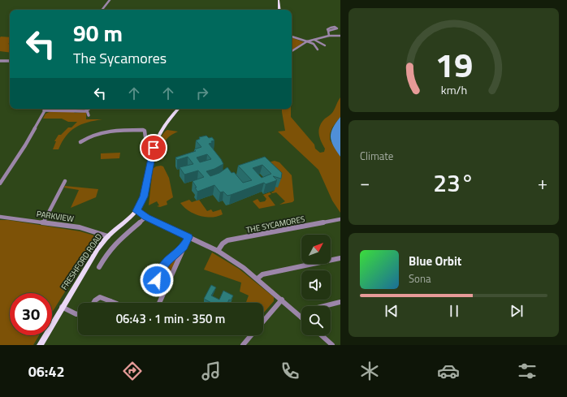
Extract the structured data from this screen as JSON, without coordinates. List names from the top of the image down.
{
  "streets": {
    "main road": ["FRESHFORD ROAD"],
    "street": ["PARKVIEW", "THE SYCAMORES"]
  },
  "crossings": [
    ["PARKVIEW", "FRESHFORD ROAD"]
  ],
  "north": "top right",
  "page": {
    "turn": ["90 m", "The Sycamores"],
    "tile": "Climate",
    "heat": ["−", "23°", "+"],
    "song": ["Blue Orbit", "Sona"],
    "limit": "30",
    "trip": "06:43 · 1 min · 350 m",
    "tabs": "06:42",
    "gauge": ["19", "km/h"]
  }
}
